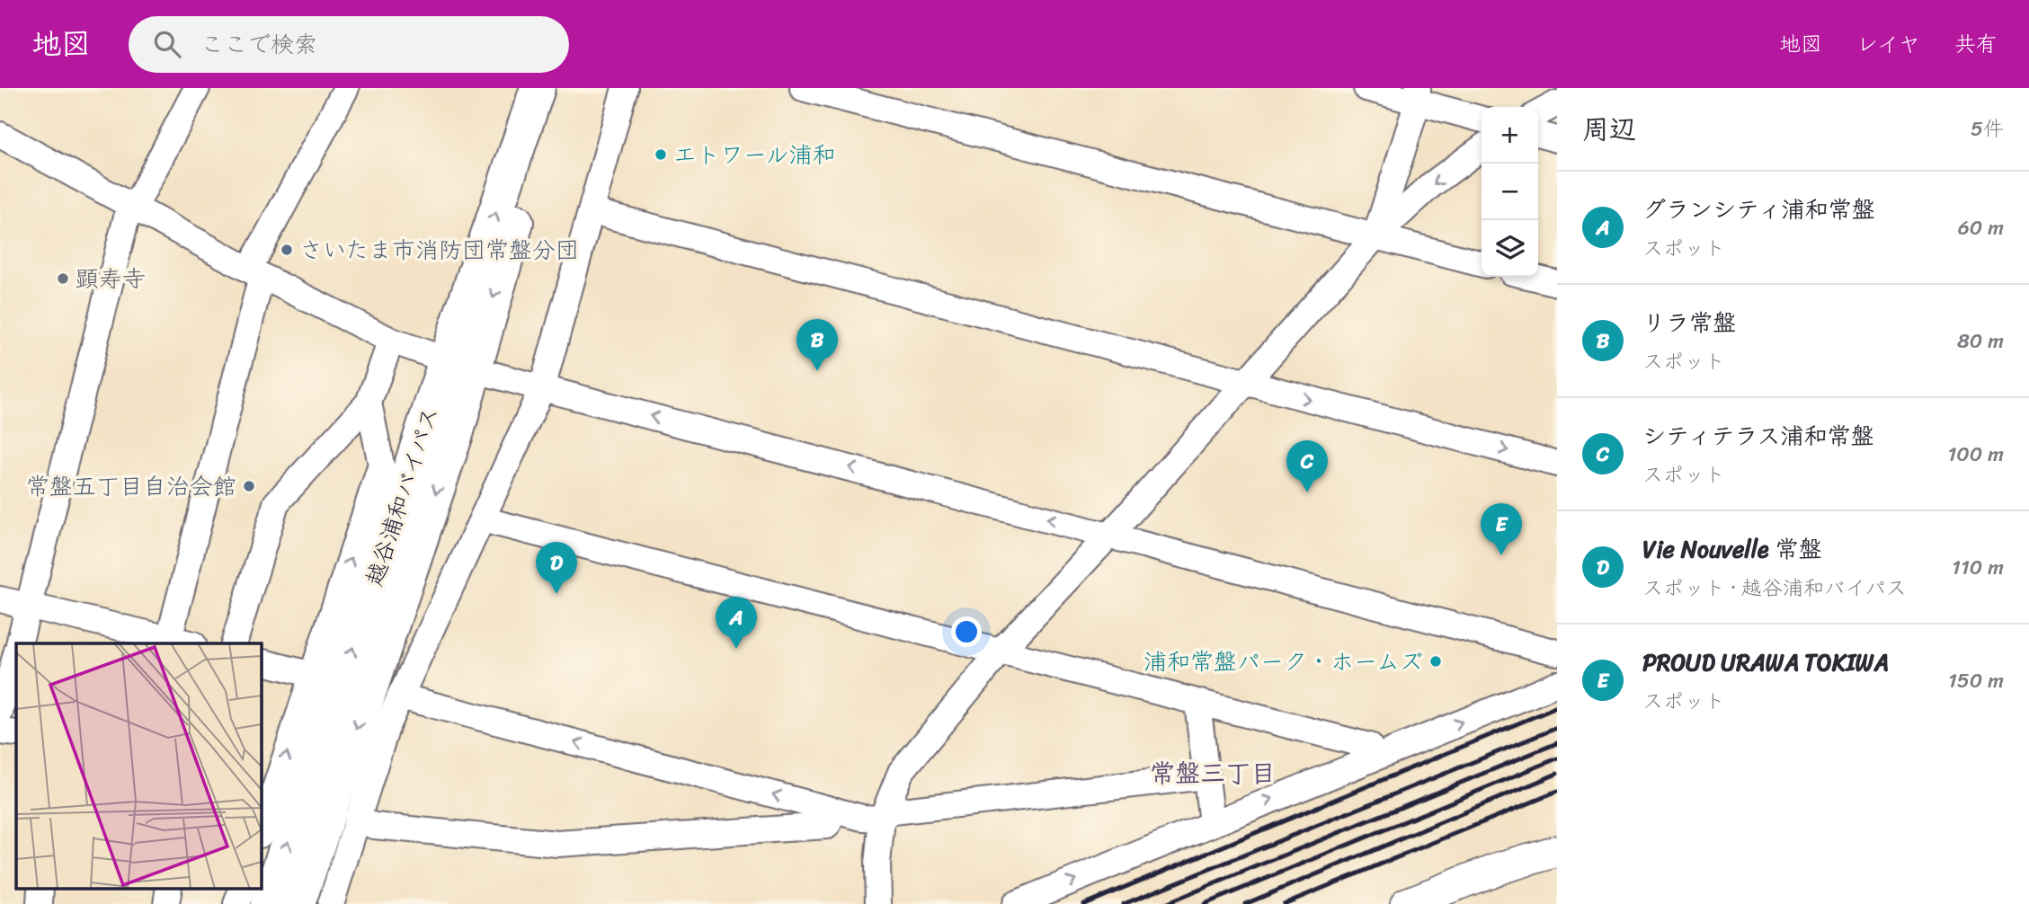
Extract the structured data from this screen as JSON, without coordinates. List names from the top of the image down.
{
  "streets": {
    "highway": ["越谷浦和バイパス"]
  },
  "districts": ["常盤三丁目"],
  "places": [
    "エトワール浦和",
    "さいたま市消防団常盤分団",
    "顕寿寺",
    "常盤五丁目自治会館",
    "浦和常盤パーク・ホームズ"
  ],
  "page": {
    "header": "地図",
    "search": "ここで検索",
    "nav": ["地図", "レイヤ", "共有"],
    "heading": ["周辺", "5件"],
    "map_buttons": ["+", "−"],
    "list": [
      {
        "mark": "A",
        "name": "グランシティ浦和常盤",
        "note": "スポット",
        "value": "60 m"
      },
      {
        "mark": "B",
        "name": "リラ常盤",
        "note": "スポット",
        "value": "80 m"
      },
      {
        "mark": "C",
        "name": "シティテラス浦和常盤",
        "note": "スポット",
        "value": "100 m"
      },
      {
        "mark": "D",
        "name": "Vie Nouvelle 常盤",
        "note": "スポット · 越谷浦和バイパス",
        "value": "110 m"
      },
      {
        "mark": "E",
        "name": "PROUD URAWA TOKIWA",
        "note": "スポット",
        "value": "150 m"
      }
    ],
    "pins": [
      "B",
      "C",
      "E",
      "D",
      "A"
    ]
  }
}
